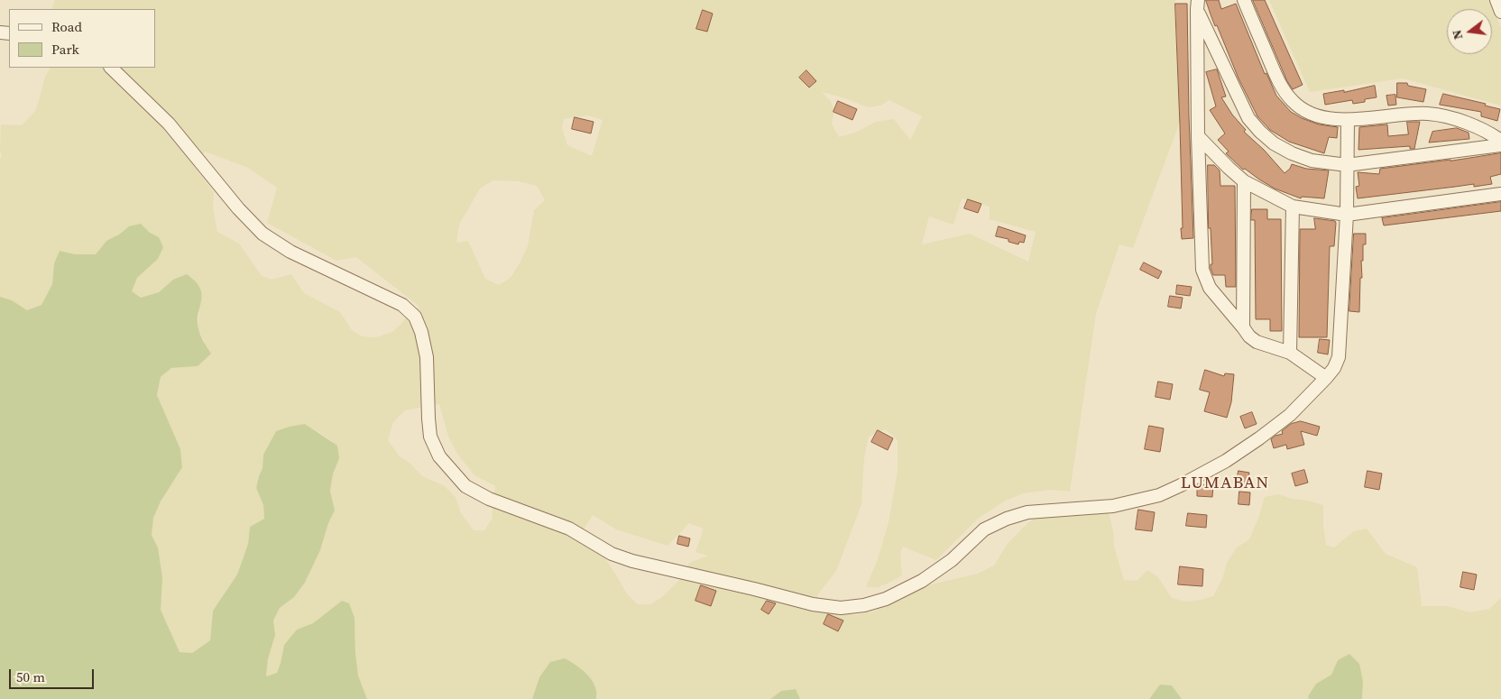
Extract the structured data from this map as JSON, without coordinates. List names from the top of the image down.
{
  "districts": ["LUMABAN"],
  "legend": ["Road", "Park"],
  "scale_bar": "50 m",
  "north": "left"
}
